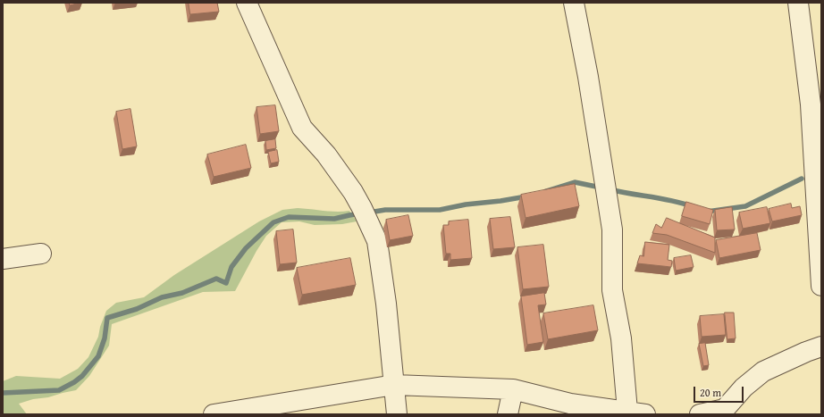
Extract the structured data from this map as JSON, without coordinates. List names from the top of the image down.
{
  "scale_bar": "20 m"
}
